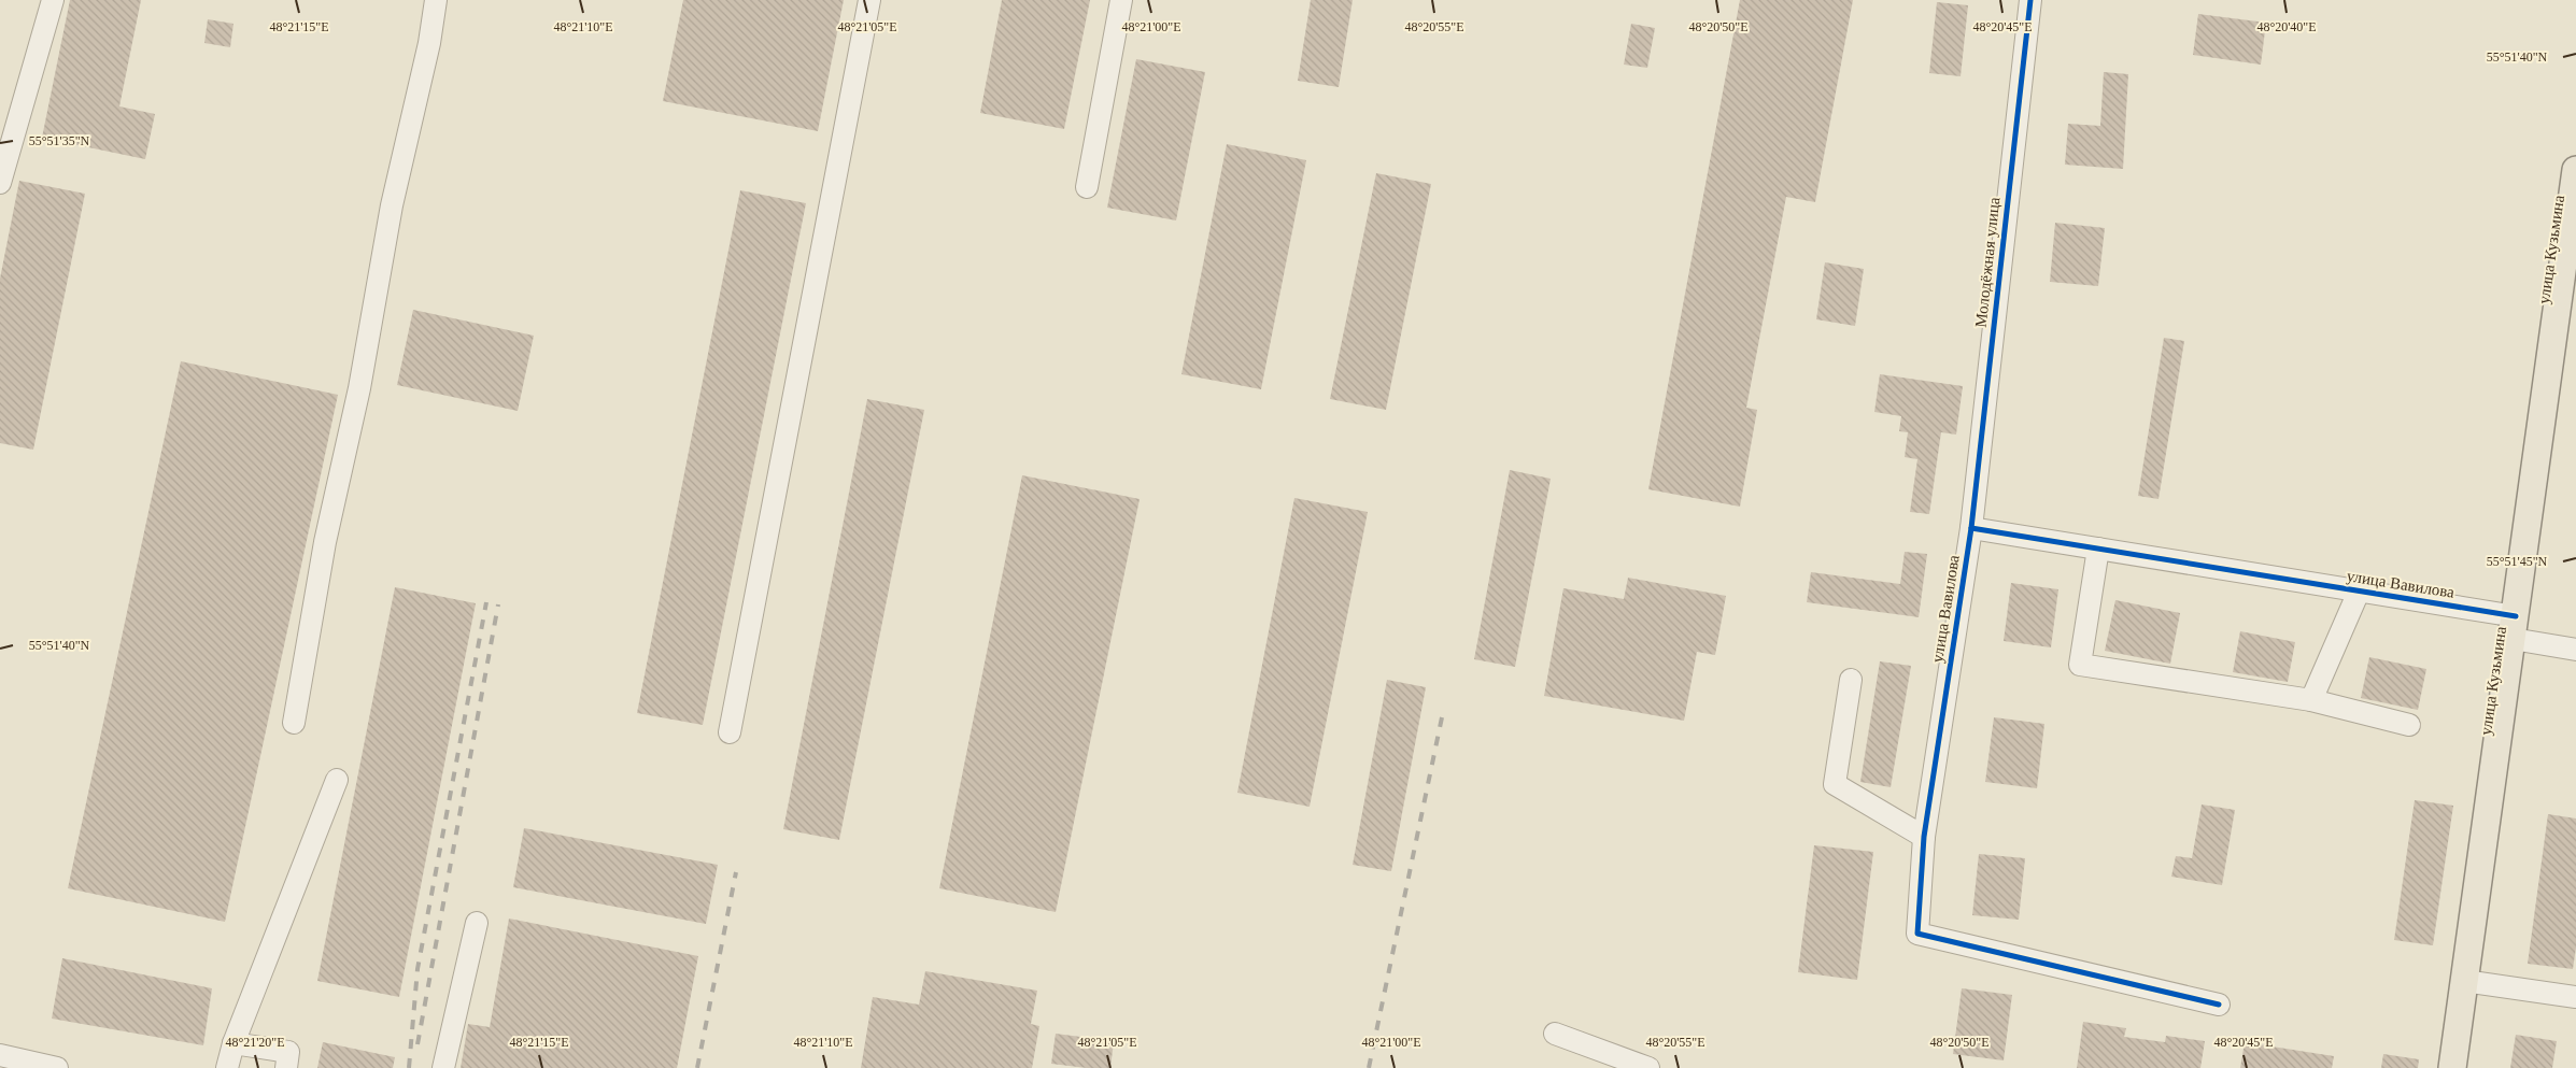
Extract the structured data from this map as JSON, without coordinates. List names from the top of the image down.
{
  "streets": {
    "main road": ["улица Кузьмина"],
    "street": ["Молодёжная улица", "улица Вавилова"]
  },
  "crossings": [
    ["улица Кузьмина", "улица Вавилова"],
    ["Молодёжная улица", "улица Вавилова"]
  ],
  "coordinates": [
    "48°21'15\"E",
    "48°21'10\"E",
    "48°21'05\"E",
    "48°21'00\"E",
    "48°20'55\"E",
    "48°20'50\"E",
    "48°20'45\"E",
    "48°20'40\"E",
    "55°51'40\"N",
    "55°51'35\"N",
    "55°51'45\"N",
    "48°21'20\"E"
  ]
}
